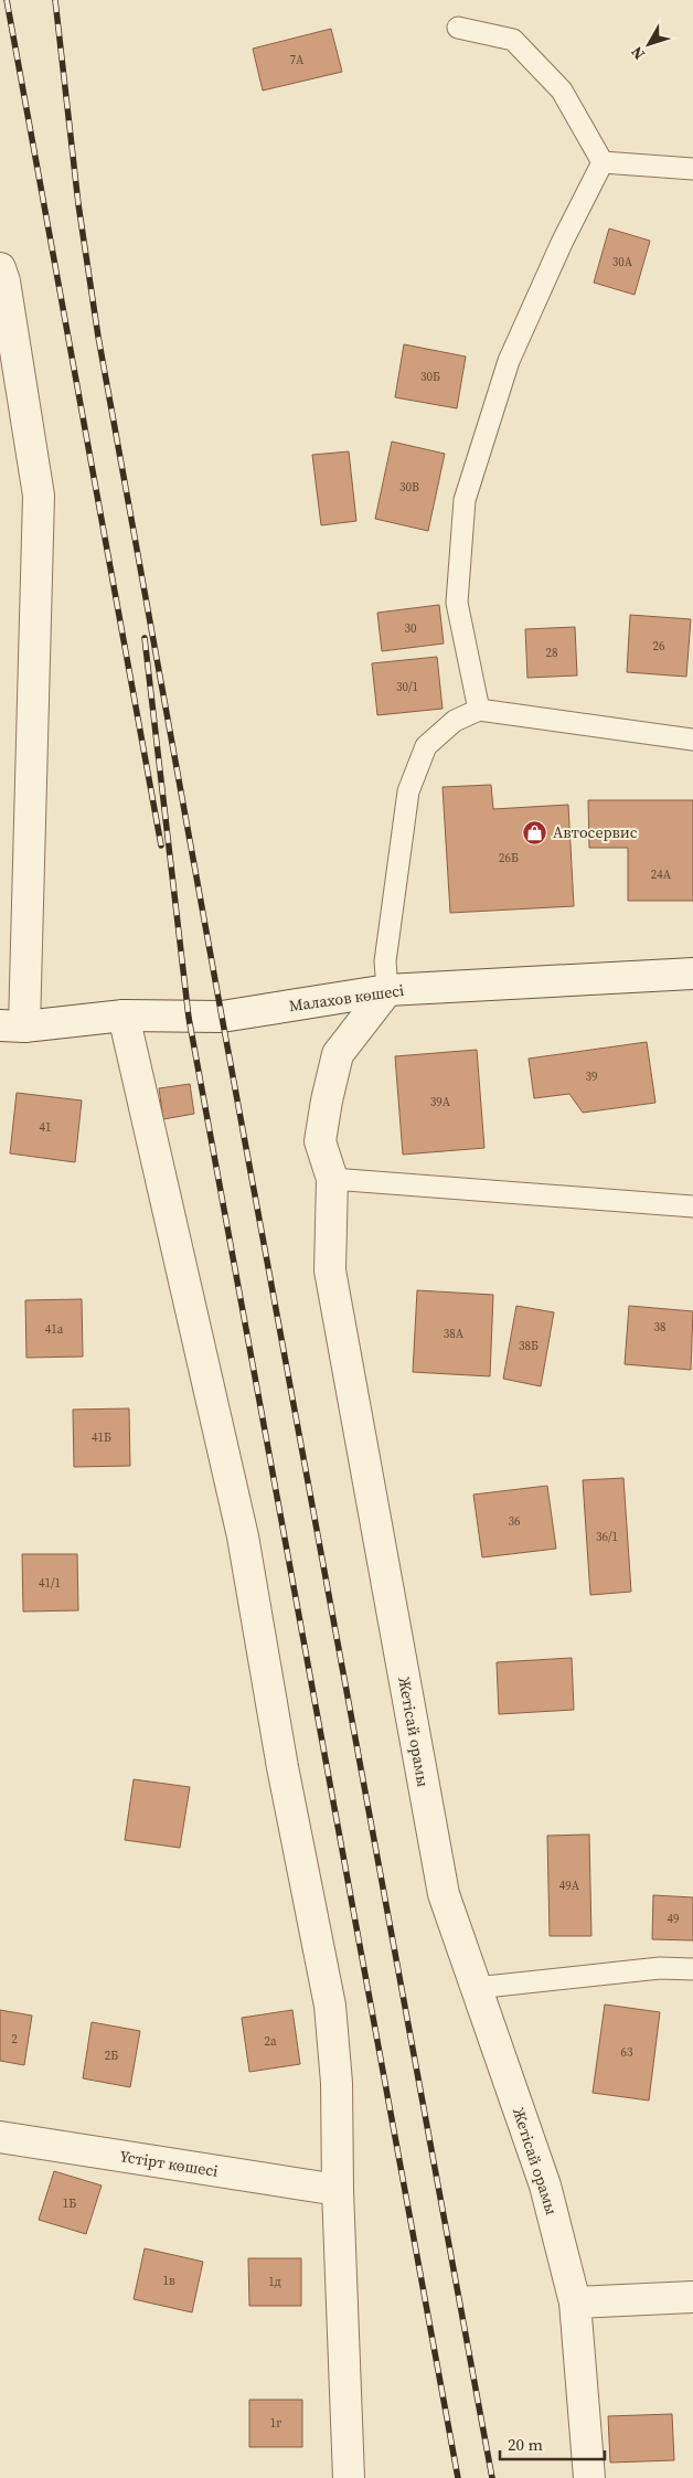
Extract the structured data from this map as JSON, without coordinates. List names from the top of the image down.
{
  "streets": {
    "street": ["Малахов көшесі", "Жетісай орамы", "Үстірт көшесі"]
  },
  "crossings": [
    ["Малахов көшесі", "Жетісай орамы"]
  ],
  "places": {
    "shop": ["Автосервис"]
  },
  "house_numbers": [
    "7А",
    "30А",
    "30Б",
    "30В",
    "30",
    "26",
    "28",
    "30/1",
    "26Б",
    "24А",
    "39",
    "39А",
    "41",
    "38",
    "41а",
    "38А",
    "38Б",
    "41Б",
    "36",
    "36/1",
    "41/1",
    "49А",
    "49",
    "2",
    "2а",
    "63",
    "2Б",
    "1Б",
    "1в",
    "1д",
    "1г"
  ],
  "scale_bar": "20 m",
  "north": "bottom left"
}
